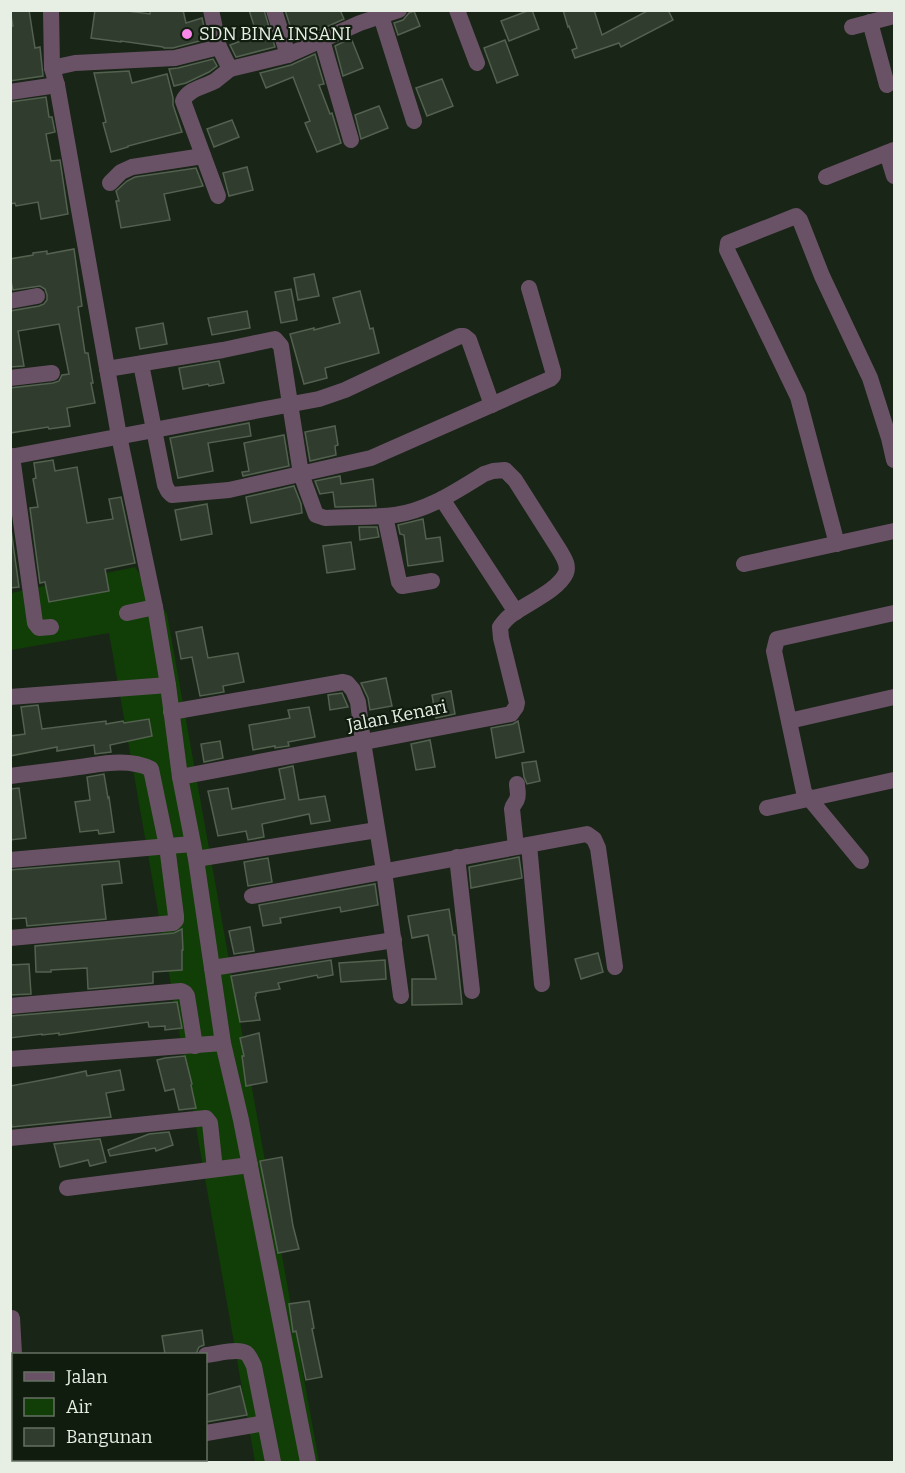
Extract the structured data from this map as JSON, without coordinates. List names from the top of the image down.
{
  "streets": {
    "street": ["Jalan Kenari"]
  },
  "places": ["SDN BINA INSANI"],
  "legend": ["Jalan", "Air", "Bangunan"]
}
